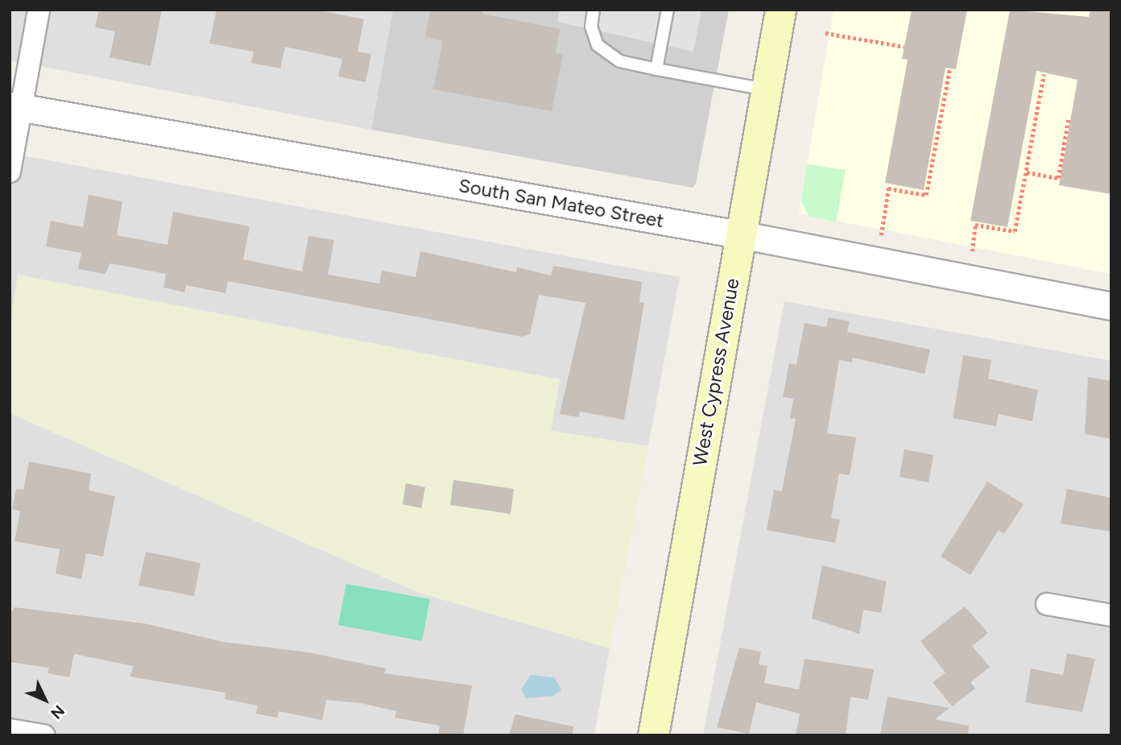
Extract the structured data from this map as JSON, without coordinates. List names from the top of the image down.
{
  "streets": {
    "main road": ["West Cypress Avenue"],
    "street": ["South San Mateo Street"]
  },
  "crossings": [
    ["South San Mateo Street", "West Cypress Avenue"]
  ],
  "north": "bottom right"
}
